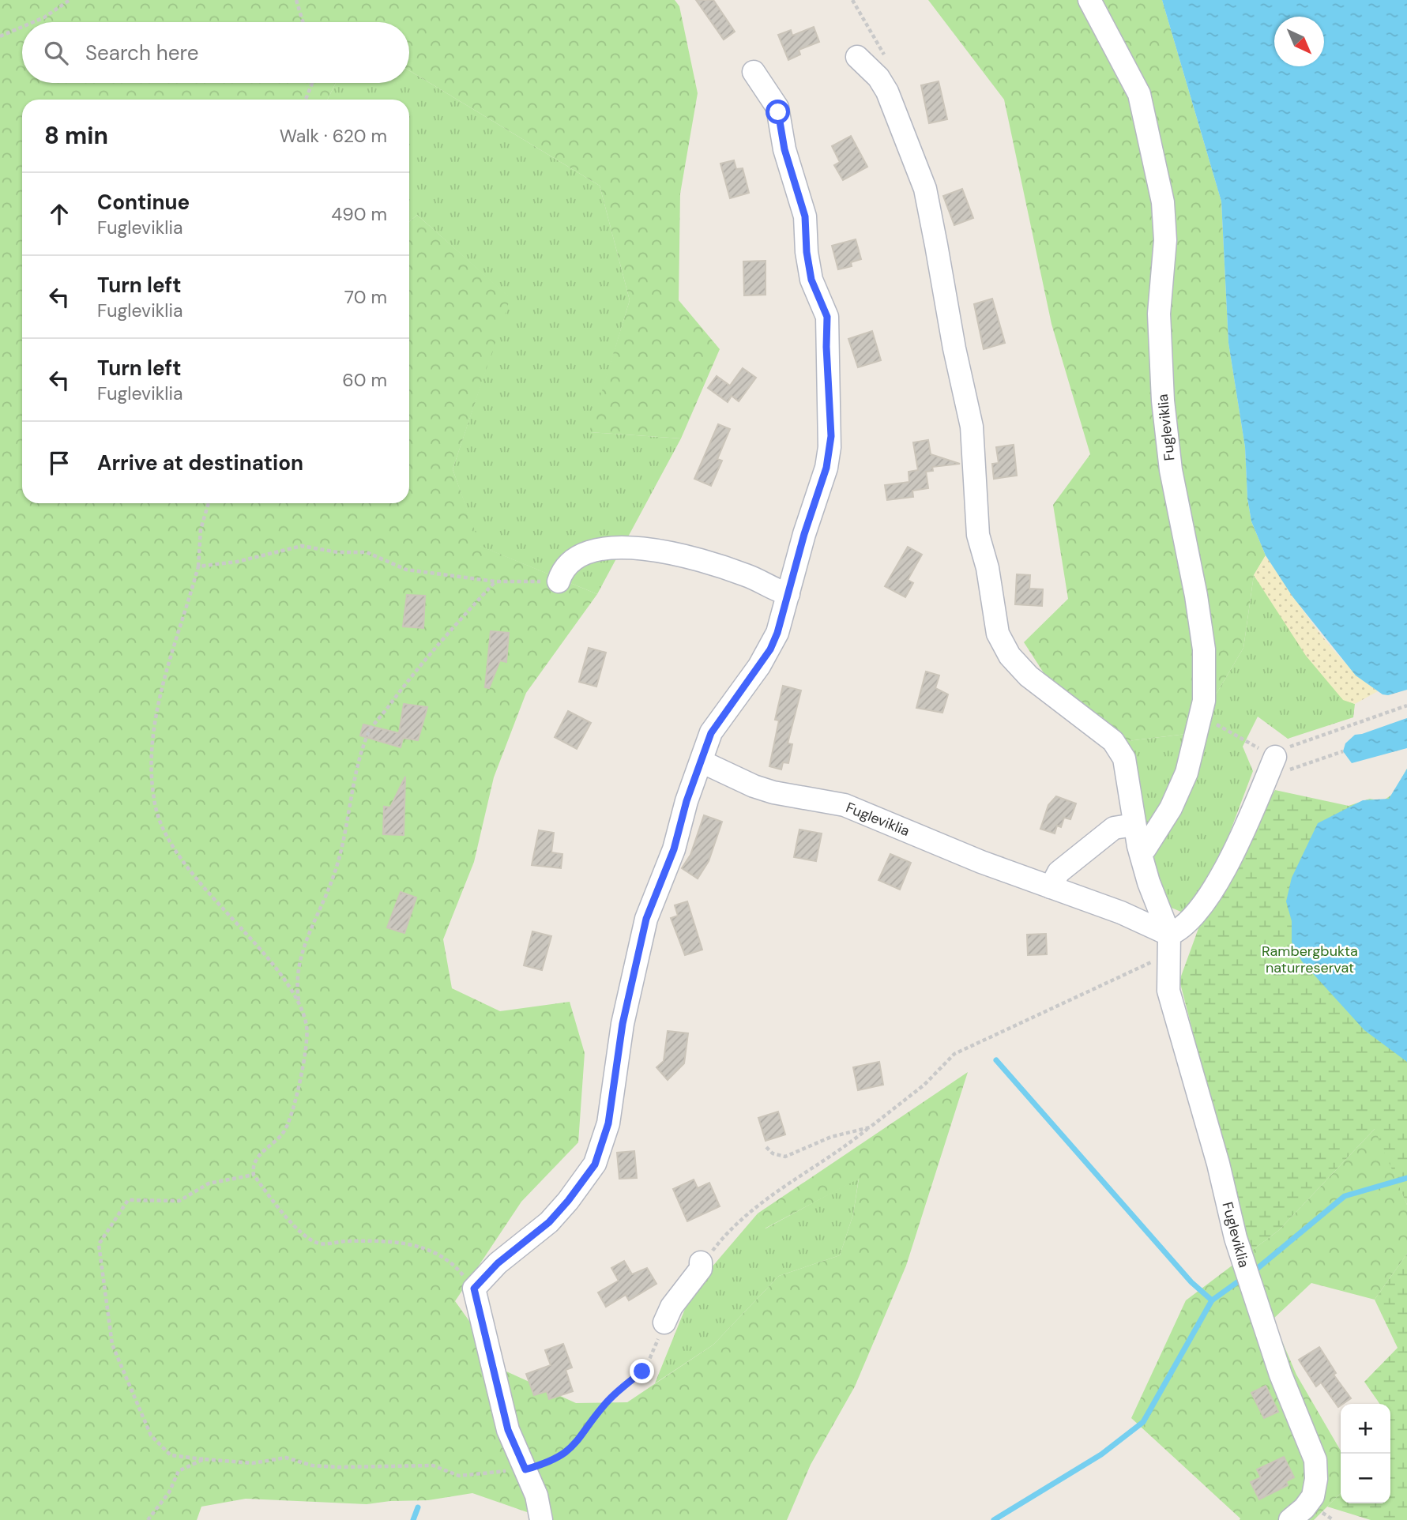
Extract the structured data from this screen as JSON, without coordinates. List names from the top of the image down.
{
  "streets": {
    "street": ["Fugleviklia"]
  },
  "parks": ["Rambergbukta naturreservat"],
  "north": "bottom right",
  "page": {
    "search": "Search here",
    "heading": ["8 min", "Walk · 620 m"],
    "list": [
      ["Continue", "Fugleviklia", "490 m"],
      ["Turn left", "Fugleviklia", "70 m"],
      ["Turn left", "Fugleviklia", "60 m"],
      "Arrive at destination"
    ],
    "map_buttons": ["+", "−"]
  }
}
